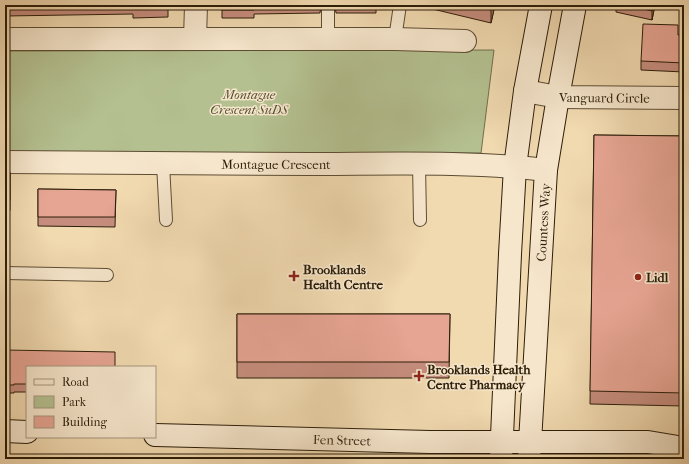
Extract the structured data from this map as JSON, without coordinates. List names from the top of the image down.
{
  "streets": {
    "street": [
      "Vanguard Circle",
      "Montague Crescent",
      "Countess Way",
      "Fen Street"
    ]
  },
  "crossings": [
    ["Vanguard Circle", "Countess Way"],
    ["Montague Crescent", "Countess Way"],
    ["Countess Way", "Fen Street"]
  ],
  "parks": ["Montague Crescent SuDS"],
  "places": {
    "health": ["Brooklands Health Centre", "Brooklands Health Centre Pharmacy"],
    "other": ["Lidl"]
  },
  "legend": ["Road", "Park", "Building"]
}
